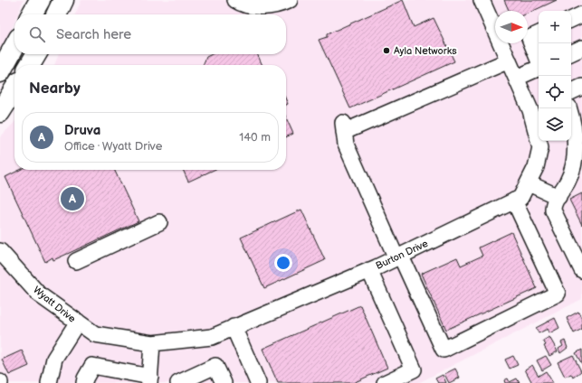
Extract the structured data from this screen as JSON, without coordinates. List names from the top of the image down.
{
  "streets": {
    "street": ["Burton Drive", "Wyatt Drive"]
  },
  "crossings": [
    ["Burton Drive", "Wyatt Drive"]
  ],
  "places": ["Ayla Networks"],
  "north": "right",
  "page": {
    "map_buttons": ["+", "−"],
    "search": "Search here",
    "heading": "Nearby",
    "list": [
      {
        "mark": "A",
        "name": "Druva",
        "note": "Office · Wyatt Drive",
        "value": "140 m"
      }
    ],
    "pins": "A"
  }
}
